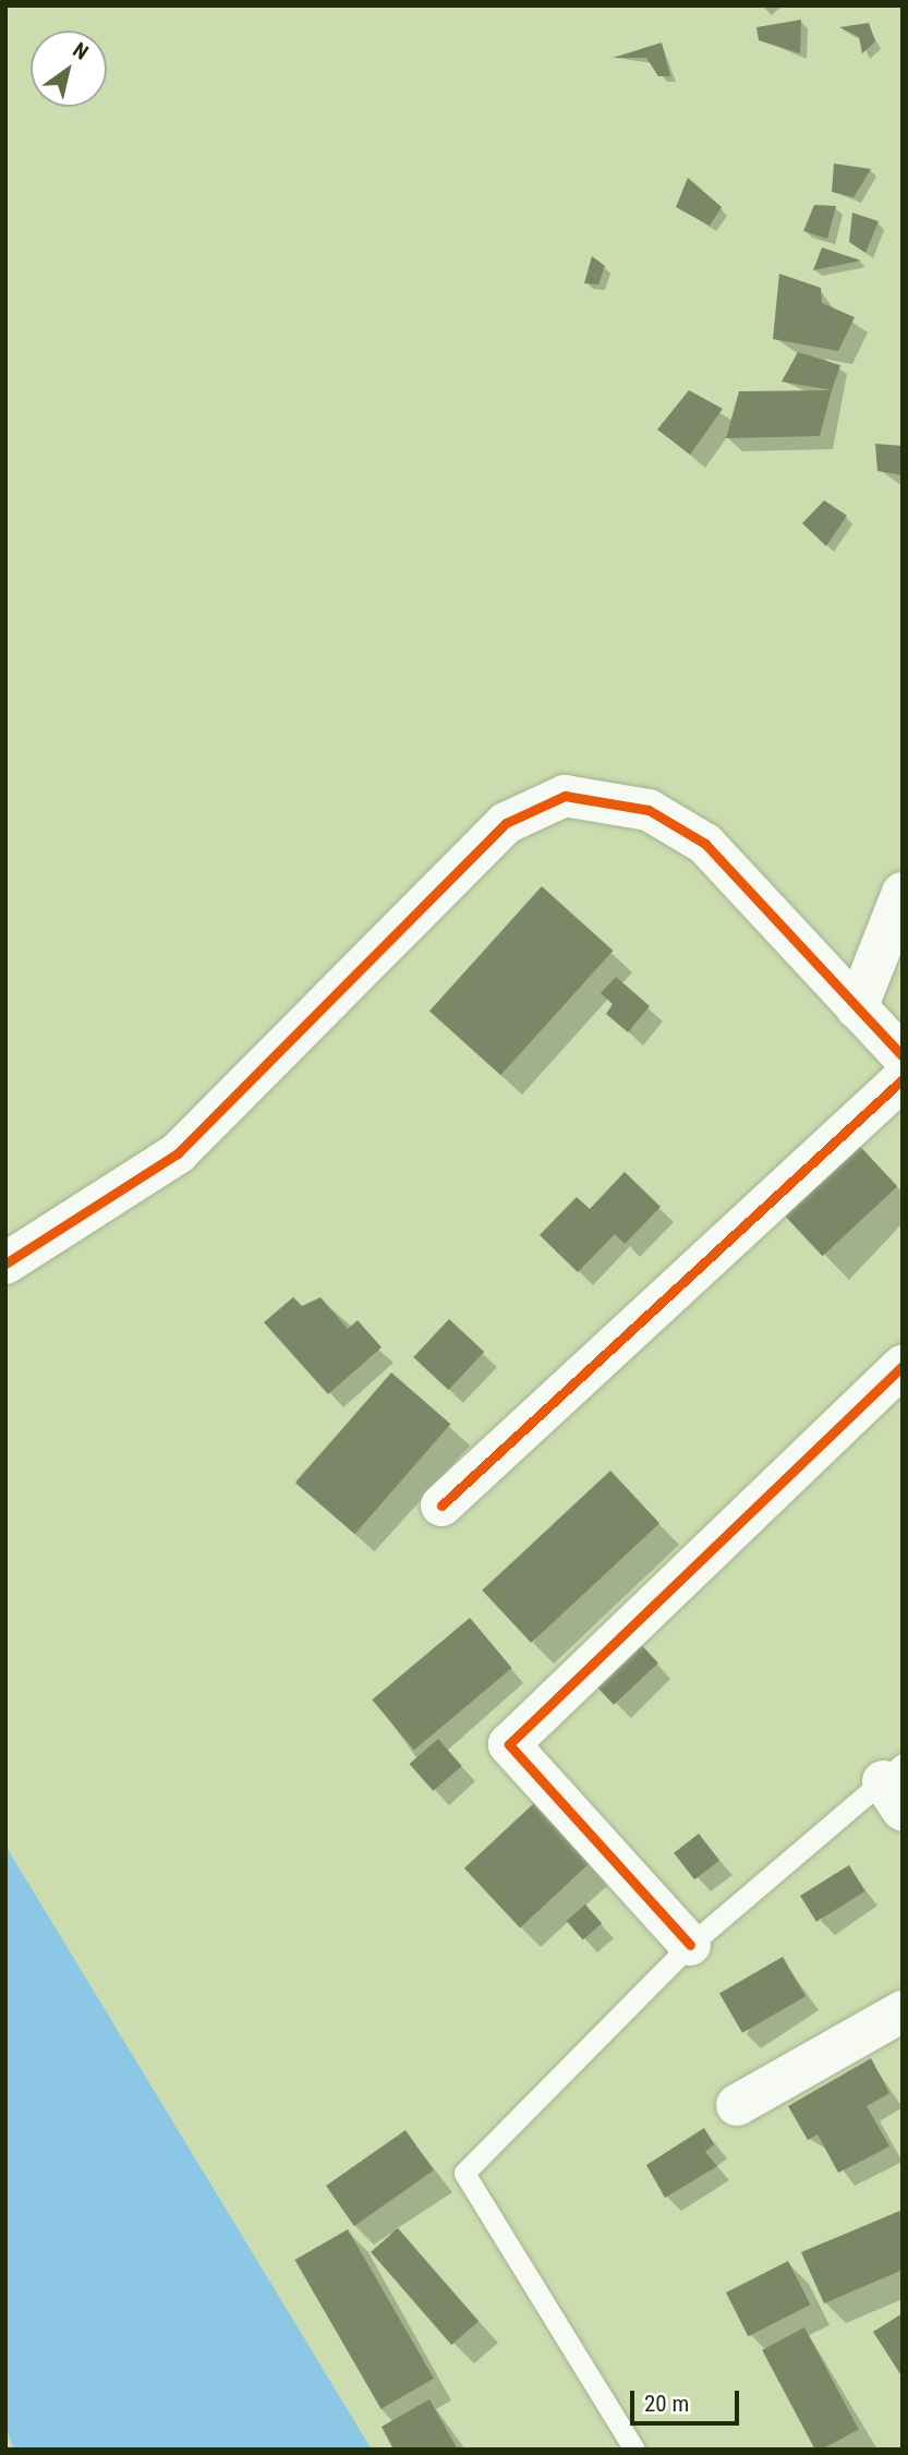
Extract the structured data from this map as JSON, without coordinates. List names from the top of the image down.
{
  "scale_bar": "20 m",
  "north": "top right"
}
